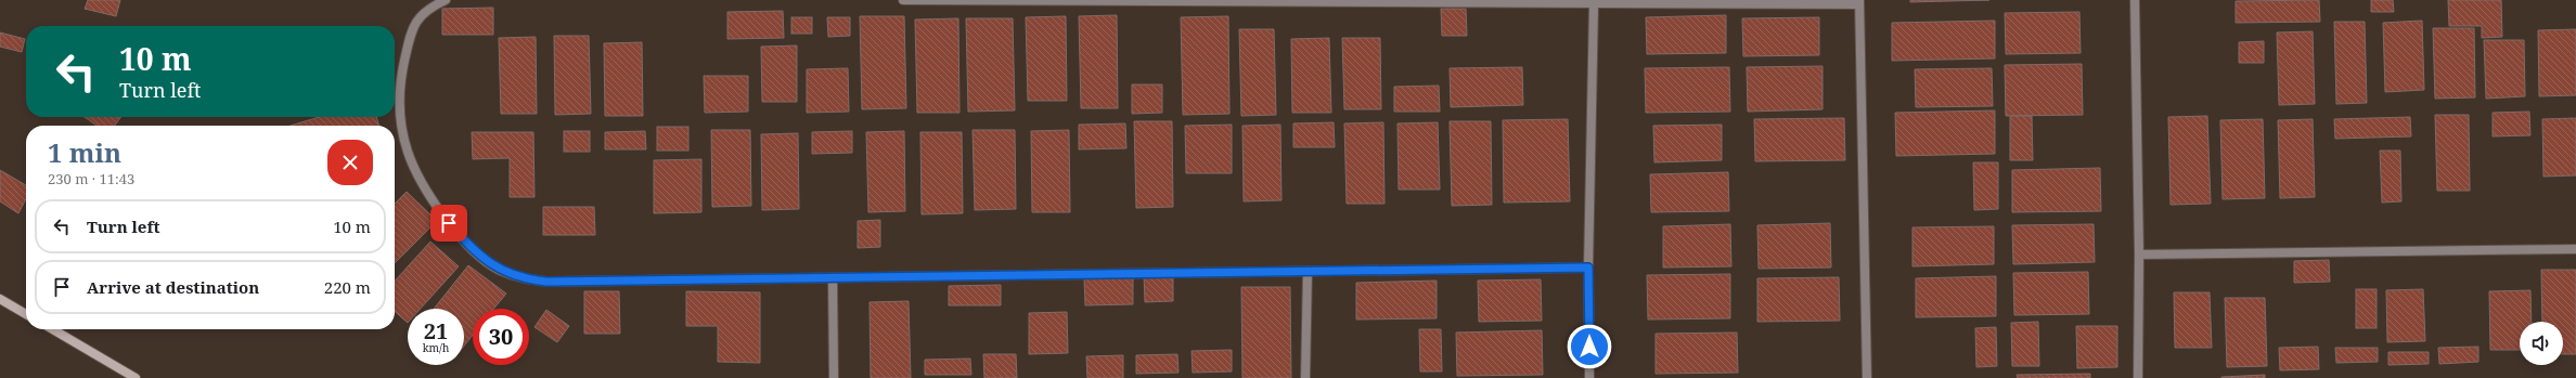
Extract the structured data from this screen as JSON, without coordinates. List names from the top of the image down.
{
  "page": {
    "turn": ["10 m", "Turn left"],
    "heading": ["1 min", "230 m · 11:43"],
    "list": [
      {
        "name": "Turn left",
        "value": "10 m"
      },
      {
        "name": "Arrive at destination",
        "value": "220 m"
      }
    ],
    "speed": "21 km/h",
    "limit": "30"
  }
}
